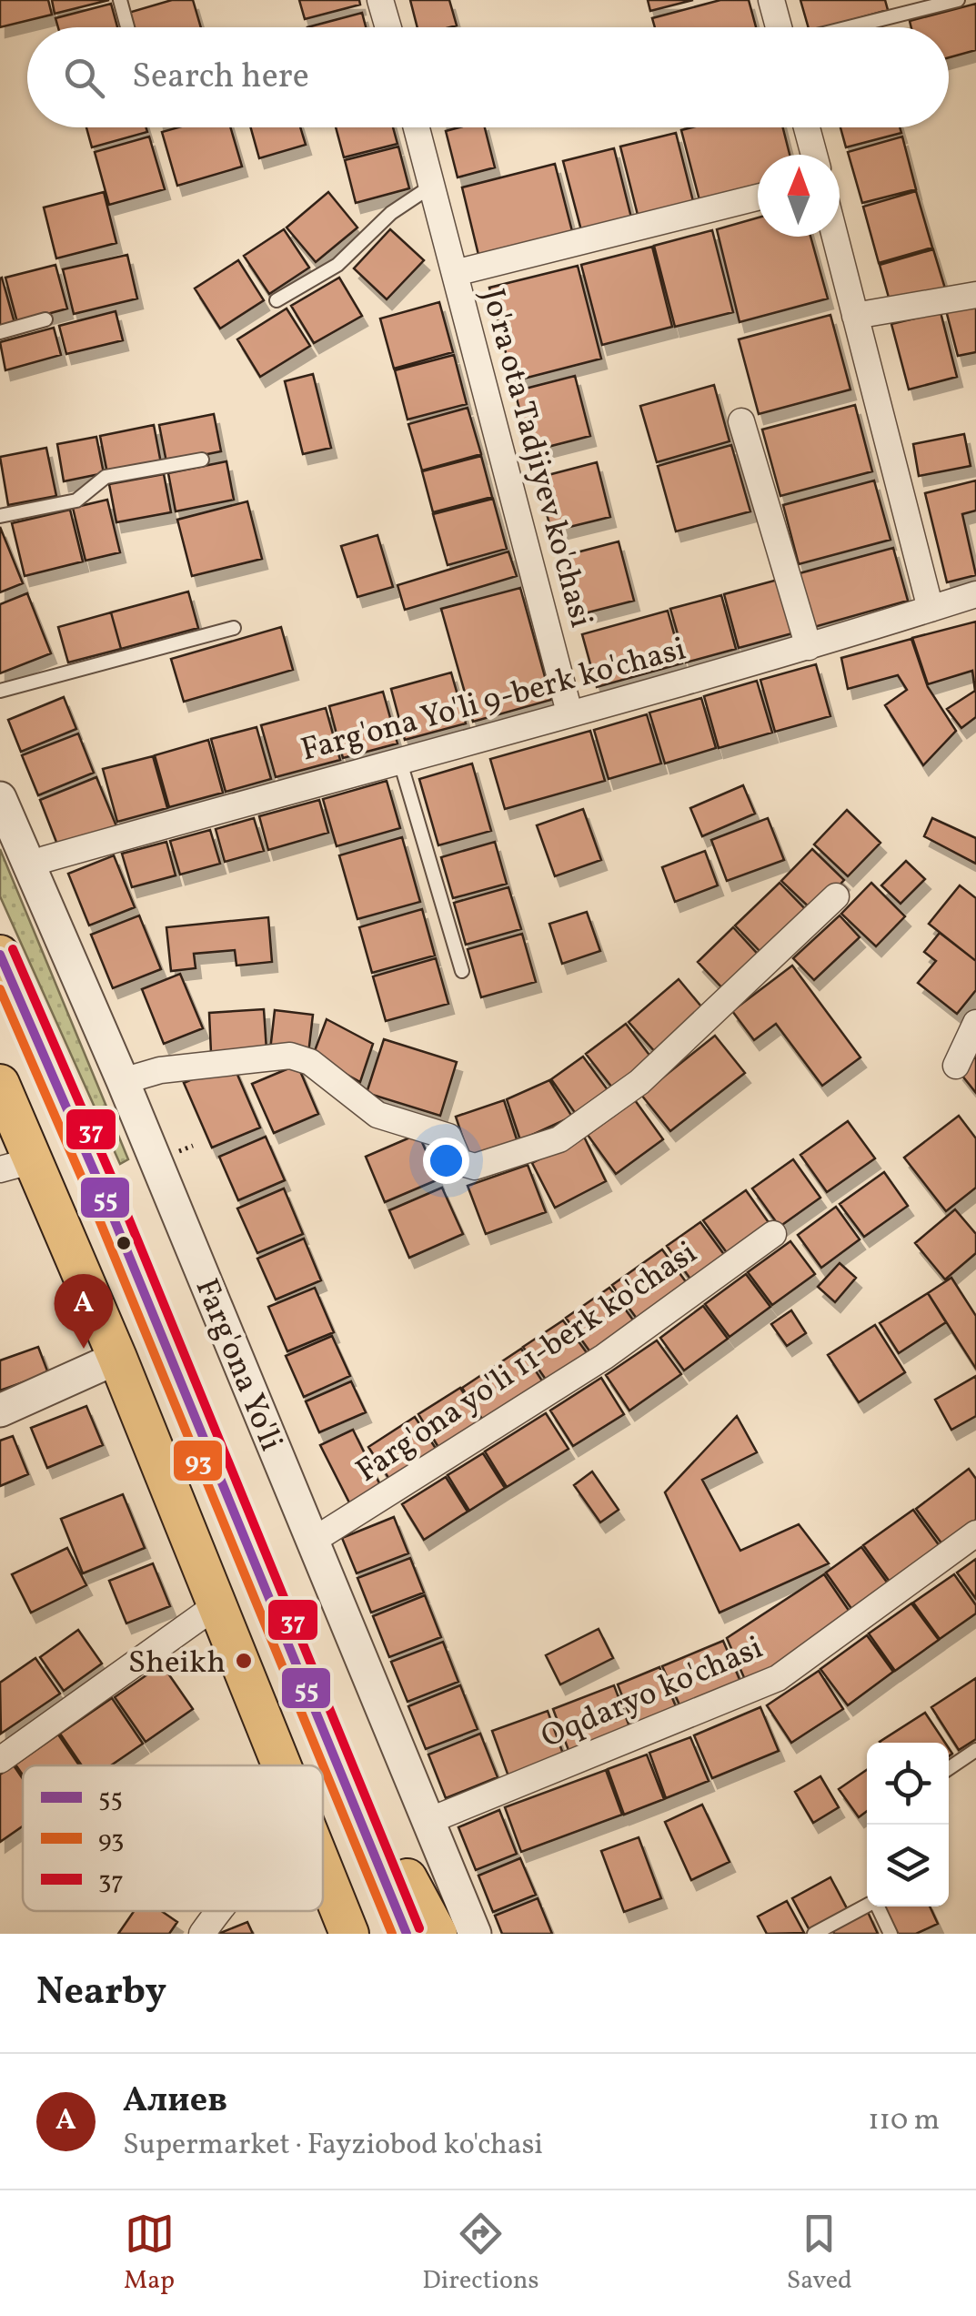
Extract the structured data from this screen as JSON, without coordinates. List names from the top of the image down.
{
  "streets": {
    "main road": ["Farg'ona Yo'li"],
    "street": [
      "Jo'ra ota Tadjiyev ko'chasi",
      "Farg'ona Yo'li 9-berk ko'chasi",
      "Farg'ona yo'li 11-berk ko'chasi",
      "Oqdaryo ko'chasi"
    ]
  },
  "crossings": [
    ["Jo'ra ota Tadjiyev ko'chasi", "Farg'ona Yo'li 9-berk ko'chasi"],
    ["Farg'ona Yo'li 9-berk ko'chasi", "Farg'ona Yo'li"],
    ["Farg'ona yo'li 11-berk ko'chasi", "Farg'ona Yo'li"],
    ["Farg'ona Yo'li", "Oqdaryo ko'chasi"]
  ],
  "places": ["Sheikh"],
  "lines": ["transit line 37", "transit line 55", "transit line 93"],
  "legend": ["55", "93", "37"],
  "north": "top",
  "page": {
    "search": "Search here",
    "pins": "A",
    "heading": "Nearby",
    "list": [
      {
        "mark": "A",
        "name": "Алиев",
        "note": "Supermarket · Fayziobod ko'chasi",
        "value": "110 m"
      }
    ],
    "nav": ["Map", "Directions", "Saved"]
  }
}
